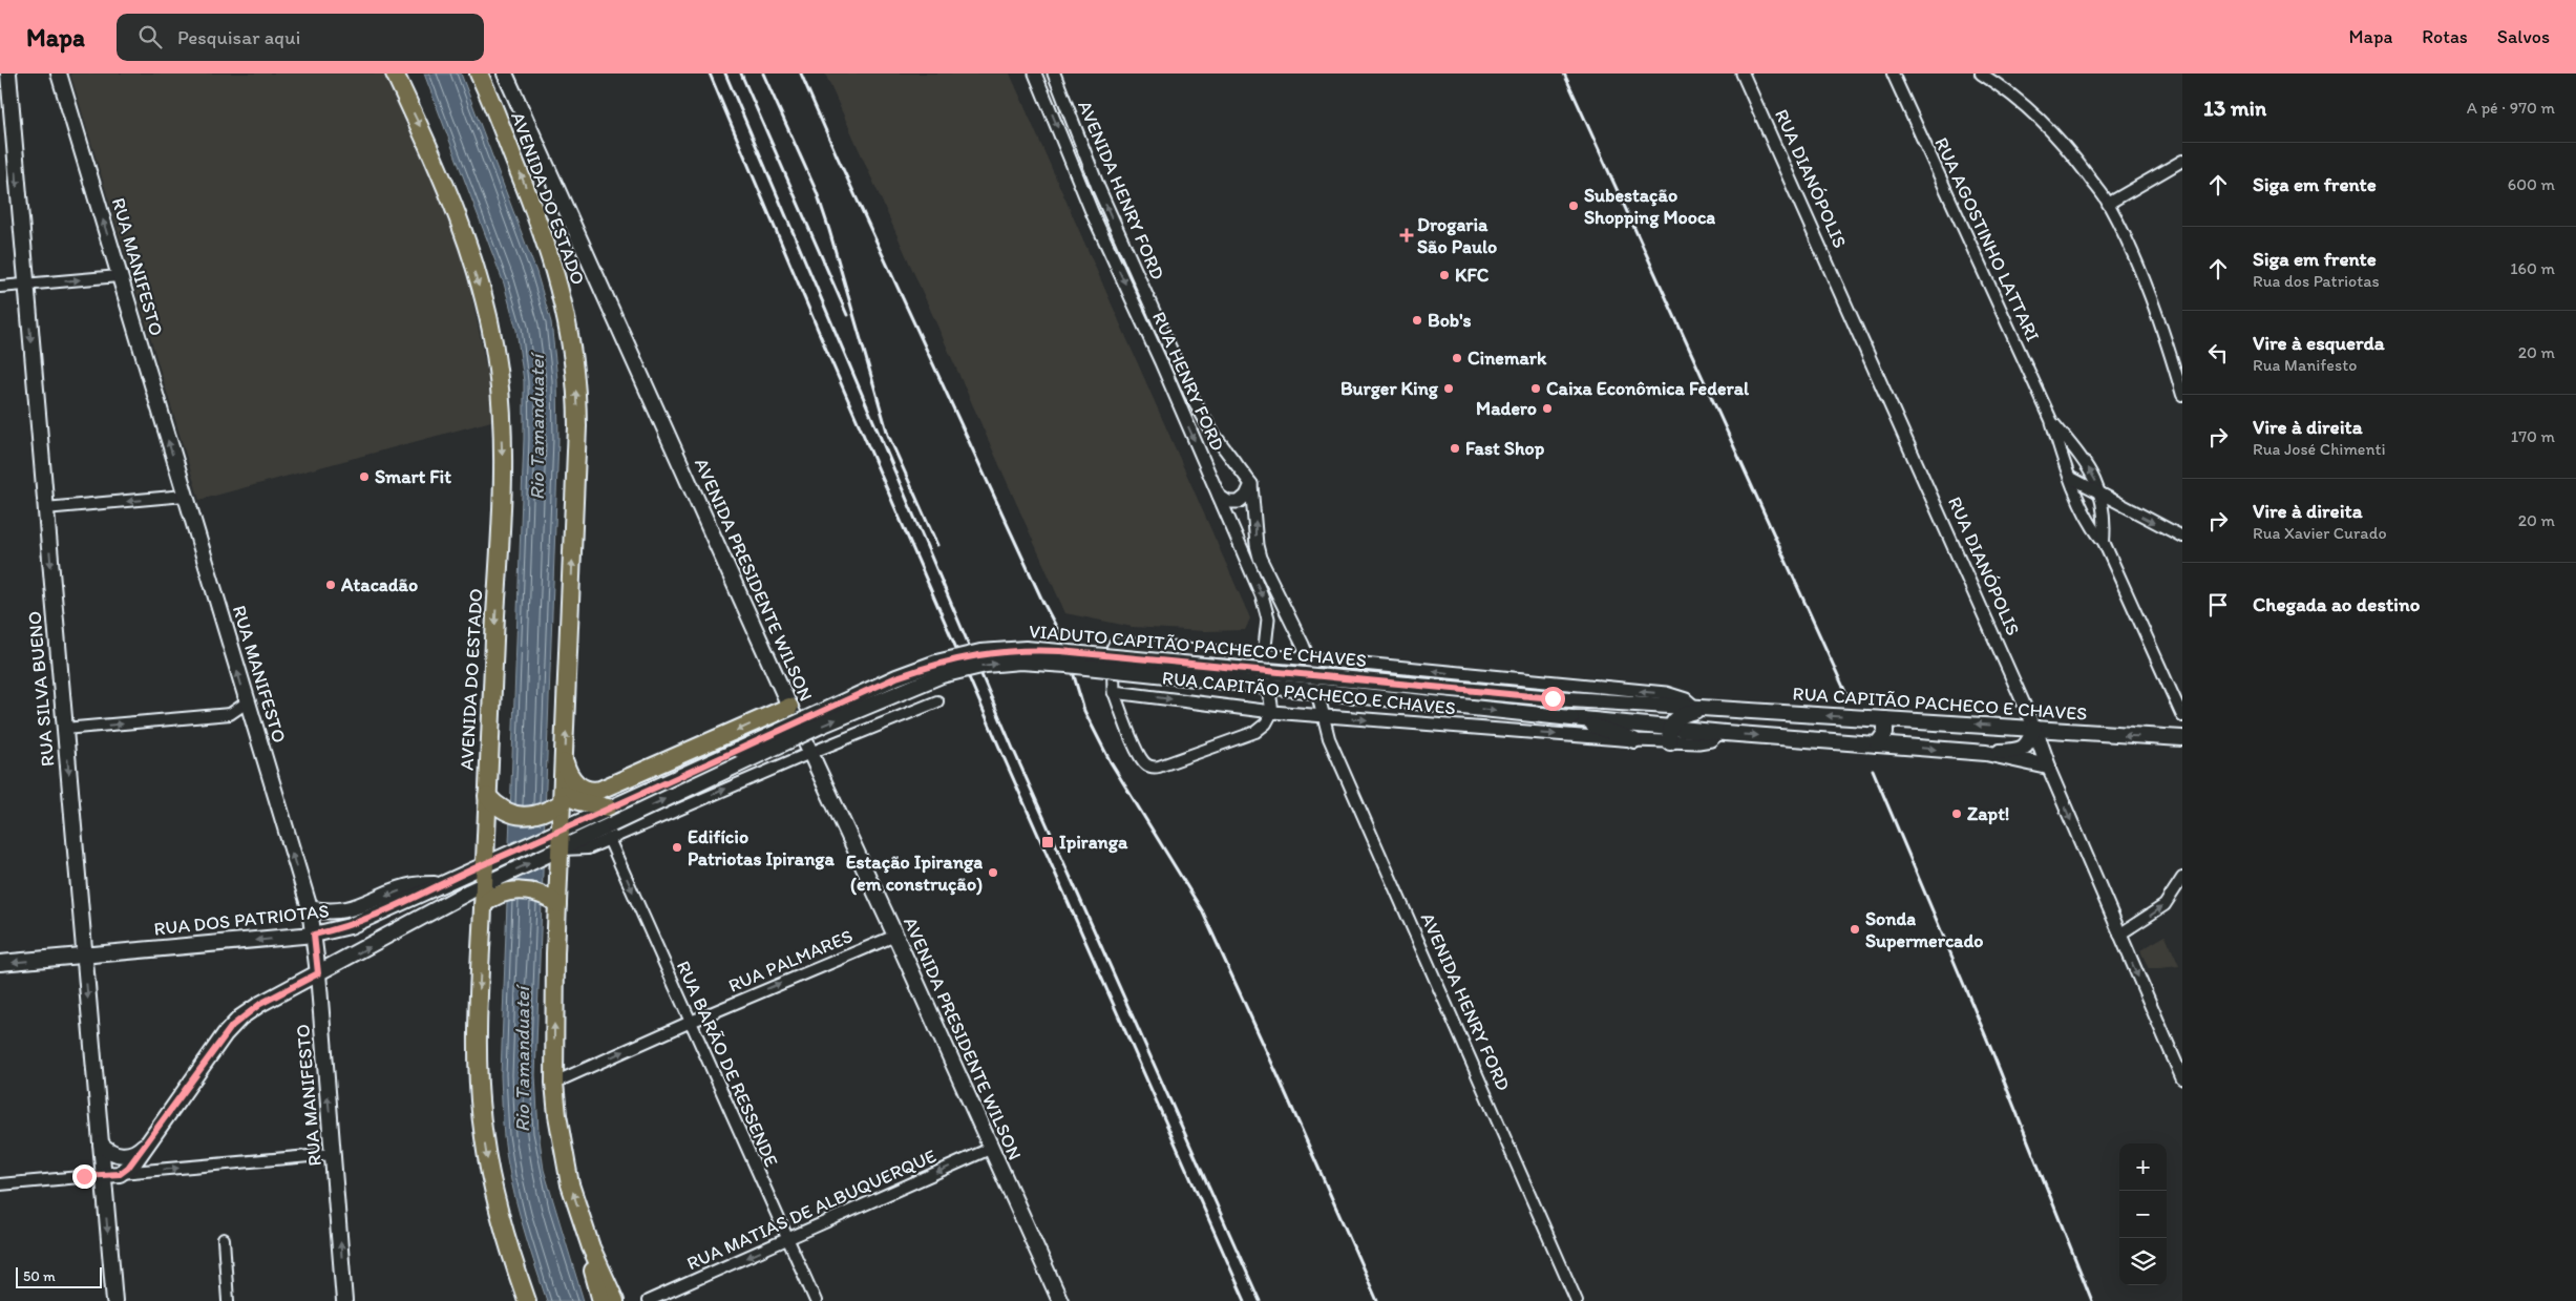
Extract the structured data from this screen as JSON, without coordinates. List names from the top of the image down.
{
  "streets": {
    "highway": ["AVENIDA DO ESTADO"],
    "main road": [
      "RUA DIANÓPOLIS",
      "RUA MANIFESTO",
      "AVENIDA PRESIDENTE WILSON",
      "VIADUTO CAPITÃO PACHECO E CHAVES",
      "RUA SILVA BUENO",
      "RUA CAPITÃO PACHECO E CHAVES",
      "RUA DOS PATRIOTAS"
    ],
    "street": [
      "AVENIDA HENRY FORD",
      "RUA AGOSTINHO LATTARI",
      "RUA HENRY FORD",
      "RUA PALMARES",
      "RUA BARÃO DE RESSENDE",
      "RUA MATIAS DE ALBUQUERQUE"
    ]
  },
  "crossings": [
    ["RUA DIANÓPOLIS", "RUA CAPITÃO PACHECO E CHAVES"],
    ["AVENIDA HENRY FORD", "RUA CAPITÃO PACHECO E CHAVES"],
    ["AVENIDA DO ESTADO", "VIADUTO CAPITÃO PACHECO E CHAVES"],
    ["AVENIDA DO ESTADO", "RUA DOS PATRIOTAS"],
    ["AVENIDA DO ESTADO", "RUA PALMARES"],
    ["RUA MANIFESTO", "RUA DOS PATRIOTAS"],
    ["RUA HENRY FORD", "RUA CAPITÃO PACHECO E CHAVES"],
    ["AVENIDA PRESIDENTE WILSON", "RUA PALMARES"],
    ["AVENIDA PRESIDENTE WILSON", "RUA MATIAS DE ALBUQUERQUE"],
    ["VIADUTO CAPITÃO PACHECO E CHAVES", "RUA CAPITÃO PACHECO E CHAVES"],
    ["VIADUTO CAPITÃO PACHECO E CHAVES", "RUA DOS PATRIOTAS"],
    ["VIADUTO CAPITÃO PACHECO E CHAVES", "RUA BARÃO DE RESSENDE"],
    ["RUA SILVA BUENO", "RUA DOS PATRIOTAS"],
    ["RUA PALMARES", "RUA BARÃO DE RESSENDE"],
    ["RUA BARÃO DE RESSENDE", "RUA MATIAS DE ALBUQUERQUE"]
  ],
  "one_way": [
    "AVENIDA HENRY FORD",
    "RUA MANIFESTO",
    "RUA SILVA BUENO",
    "RUA DOS PATRIOTAS",
    "RUA PALMARES",
    "RUA BARÃO DE RESSENDE",
    "RUA MATIAS DE ALBUQUERQUE"
  ],
  "water": ["Rio Tamanduateí"],
  "places": {
    "other": [
      "Subestação Shopping Mooca",
      "KFC",
      "Bob's",
      "Cinemark",
      "Burger King",
      "Caixa Econômica Federal",
      "Madero",
      "Fast Shop",
      "Smart Fit",
      "Atacadão",
      "Zapt!",
      "Edifício Patriotas Ipiranga",
      "Estação Ipiranga (em construção)",
      "Sonda Supermercado"
    ],
    "health": ["Drogaria São Paulo"],
    "transit": ["Ipiranga"]
  },
  "scale_bar": "50 m",
  "page": {
    "header": "Mapa",
    "search": "Pesquisar aqui",
    "nav": ["Mapa", "Rotas", "Salvos"],
    "heading": ["13 min", "A pé · 970 m"],
    "list": [
      ["Siga em frente", "600 m"],
      ["Siga em frente", "Rua dos Patriotas", "160 m"],
      ["Vire à esquerda", "Rua Manifesto", "20 m"],
      ["Vire à direita", "Rua José Chimenti", "170 m"],
      ["Vire à direita", "Rua Xavier Curado", "20 m"],
      "Chegada ao destino"
    ],
    "map_buttons": ["+", "−"],
    "scale": "50 m"
  }
}
